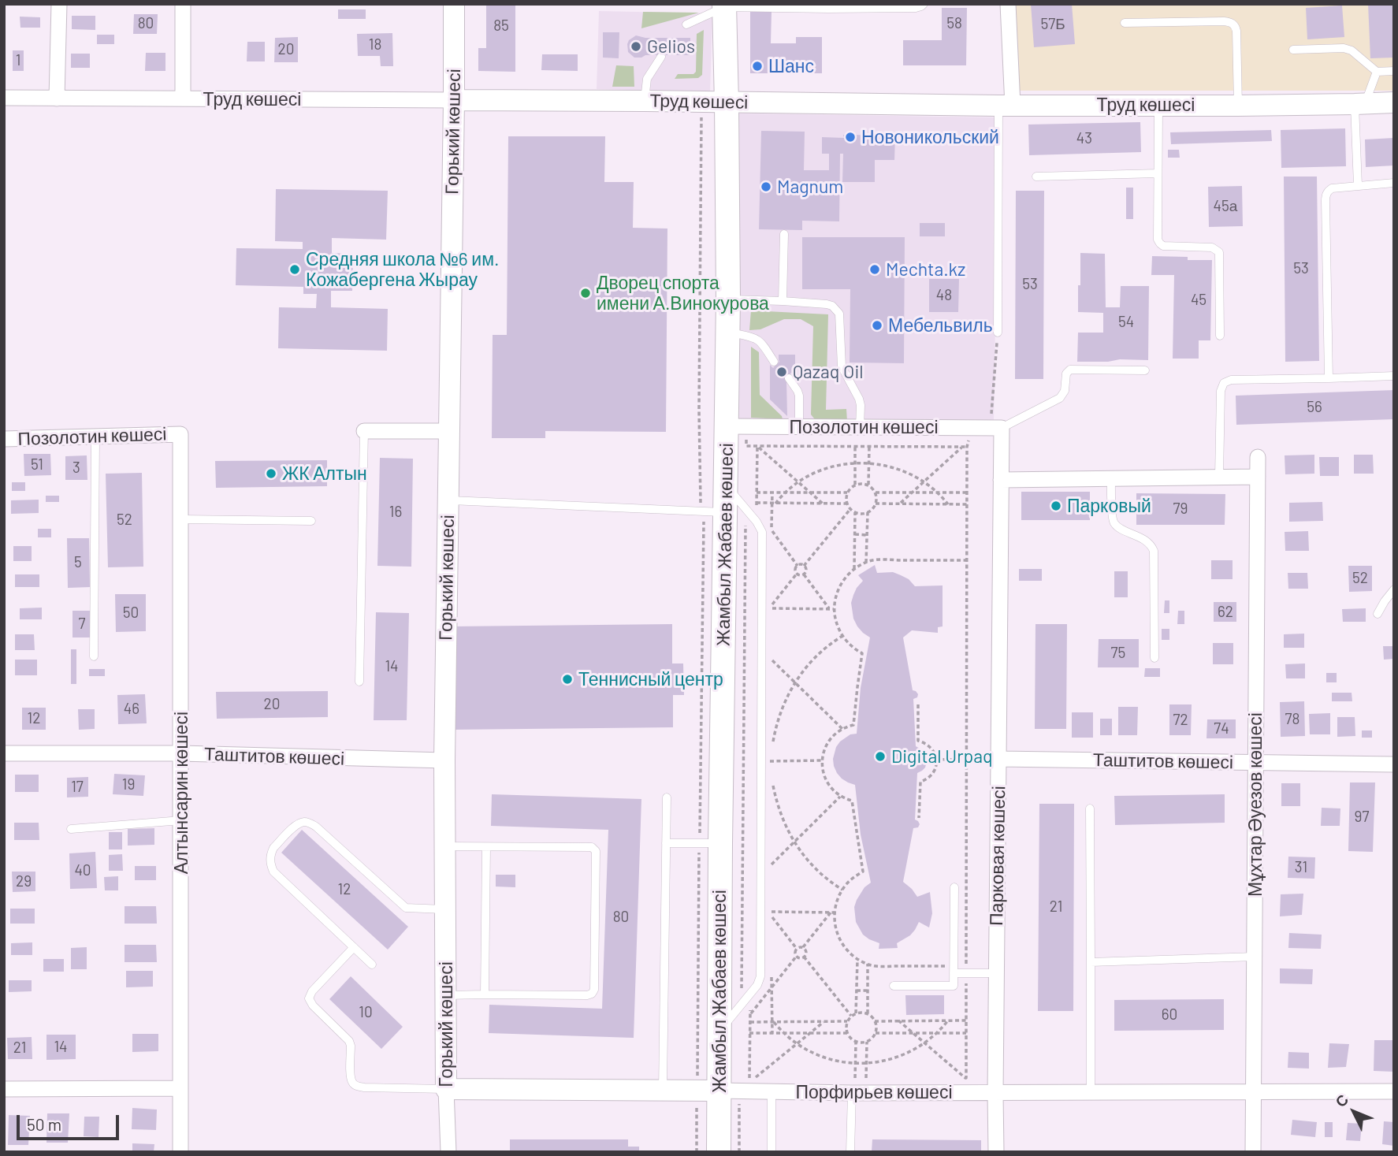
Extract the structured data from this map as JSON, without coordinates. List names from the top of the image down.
{
  "streets": {
    "main road": ["Жамбыл Жабаев көшесі"],
    "street": [
      "Труд көшесі",
      "Горький көшесі",
      "Позолотин көшесі",
      "Таштитов көшесі",
      "Алтынсарин көшесі",
      "Мұхтар Әуезов көшесі",
      "Парковая көшесі",
      "Порфирьев көшесі"
    ]
  },
  "crossings": [
    ["Труд көшесі", "Горький көшесі"],
    ["Труд көшесі", "Жамбыл Жабаев көшесі"],
    ["Горький көшесі", "Таштитов көшесі"],
    ["Горький көшесі", "Порфирьев көшесі"],
    ["Позолотин көшесі", "Жамбыл Жабаев көшесі"],
    ["Позолотин көшесі", "Алтынсарин көшесі"],
    ["Позолотин көшесі", "Парковая көшесі"],
    ["Жамбыл Жабаев көшесі", "Порфирьев көшесі"],
    ["Таштитов көшесі", "Алтынсарин көшесі"],
    ["Таштитов көшесі", "Мұхтар Әуезов көшесі"],
    ["Таштитов көшесі", "Парковая көшесі"],
    ["Мұхтар Әуезов көшесі", "Порфирьев көшесі"],
    ["Парковая көшесі", "Порфирьев көшесі"]
  ],
  "places": [
    "Gelios",
    "Шанс",
    "Новоникольский",
    "Magnum",
    "Средняя школа №6 им. Кожабергена Жырау",
    "Mechta.kz",
    "Дворец спорта имени А.Винокурова",
    "Мебельвиль",
    "Qazaq Oil",
    "ЖК Алтын",
    "Парковый",
    "Теннисный центр",
    "Digital Urpaq"
  ],
  "house_numbers": [
    "80",
    "58",
    "57Б",
    "85",
    "18",
    "20",
    "1",
    "43",
    "45а",
    "53",
    "53",
    "48",
    "45",
    "54",
    "56",
    "51",
    "3",
    "79",
    "16",
    "52",
    "5",
    "52",
    "62",
    "50",
    "7",
    "75",
    "14",
    "20",
    "46",
    "12",
    "78",
    "72",
    "74",
    "19",
    "17",
    "97",
    "31",
    "40",
    "29",
    "12",
    "21",
    "80",
    "10",
    "60",
    "14",
    "21"
  ],
  "scale_bar": "50 m",
  "north": "top left"
}
